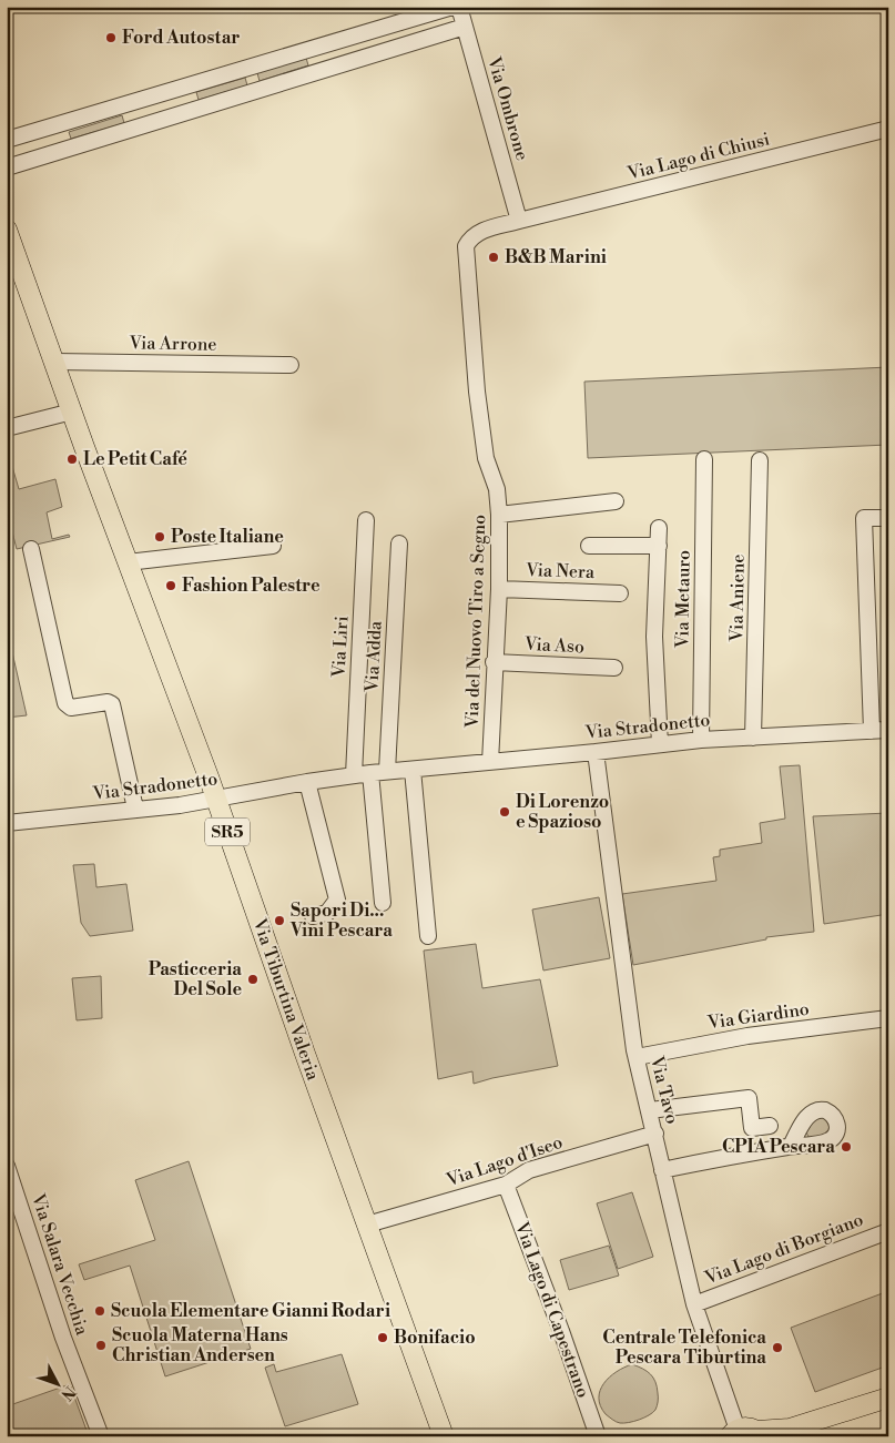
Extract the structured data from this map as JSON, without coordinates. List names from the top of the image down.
{
  "streets": {
    "main road": ["SR5", "Via Tiburtina Valeria"],
    "street": [
      "Via Ombrone",
      "Via Lago di Chiusi",
      "Via Arrone",
      "Via Nera",
      "Via Aniene",
      "Via Metauro",
      "Via del Nuovo Tiro a Segno",
      "Via Aso",
      "Via Liri",
      "Via Adda",
      "Via Stradonetto",
      "Via Giardino",
      "Via Tavo",
      "Via Lago d'Iseo",
      "Via Lago di Borgiano",
      "Via Salara Vecchia",
      "Via Lago di Capestrano"
    ]
  },
  "crossings": [
    ["Via Ombrone", "Via Lago di Chiusi"],
    ["Via Ombrone", "Via del Nuovo Tiro a Segno"],
    ["Via Lago di Chiusi", "Via del Nuovo Tiro a Segno"],
    ["Via Arrone", "Via Tiburtina Valeria"],
    ["Via Nera", "Via del Nuovo Tiro a Segno"],
    ["Via Aniene", "Via Stradonetto"],
    ["Via Metauro", "Via Stradonetto"],
    ["Via del Nuovo Tiro a Segno", "Via Aso"],
    ["Via del Nuovo Tiro a Segno", "Via Stradonetto"],
    ["Via Liri", "Via Stradonetto"],
    ["Via Adda", "Via Stradonetto"],
    ["Via Stradonetto", "Via Tiburtina Valeria"],
    ["Via Stradonetto", "Via Tavo"],
    ["Via Tiburtina Valeria", "Via Lago d'Iseo"],
    ["Via Giardino", "Via Tavo"],
    ["Via Tavo", "Via Lago d'Iseo"],
    ["Via Tavo", "Via Lago di Borgiano"],
    ["Via Lago d'Iseo", "Via Lago di Capestrano"]
  ],
  "places": [
    "Ford Autostar",
    "B&B Marini",
    "Le Petit Café",
    "Poste Italiane",
    "Fashion Palestre",
    "Di Lorenzo e Spazioso",
    "Sapori Di... Vini Pescara",
    "Pasticceria Del Sole",
    "CPIA Pescara",
    "Scuola Elementare Gianni Rodari",
    "Bonifacio",
    "Scuola Materna Hans Christian Andersen",
    "Centrale Telefonica Pescara Tiburtina"
  ],
  "north": "bottom right"
}
